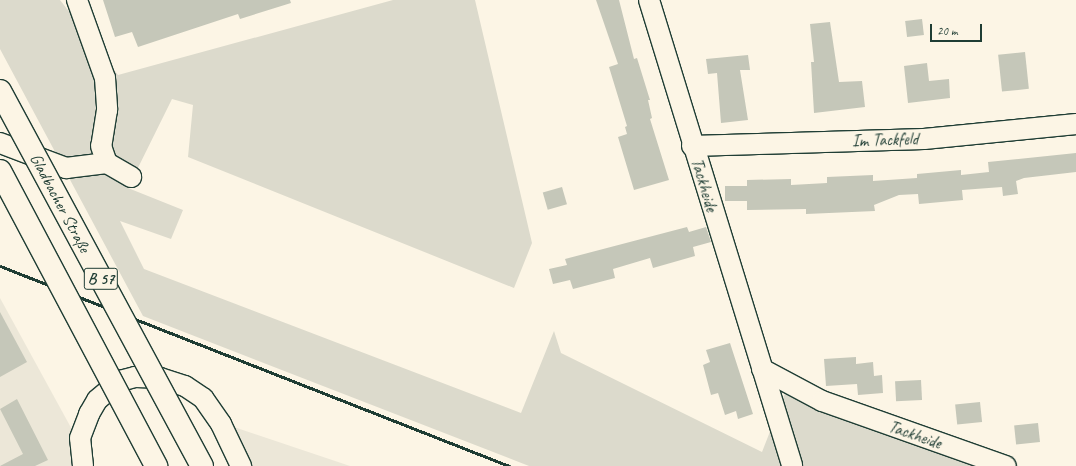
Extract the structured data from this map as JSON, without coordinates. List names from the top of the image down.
{
  "streets": {
    "main road": ["Gladbacher Straße", "B 57"],
    "street": ["Im Tackfeld", "Tackheide"]
  },
  "crossings": [
    ["Im Tackfeld", "Tackheide"]
  ],
  "scale_bar": "20 m"
}
